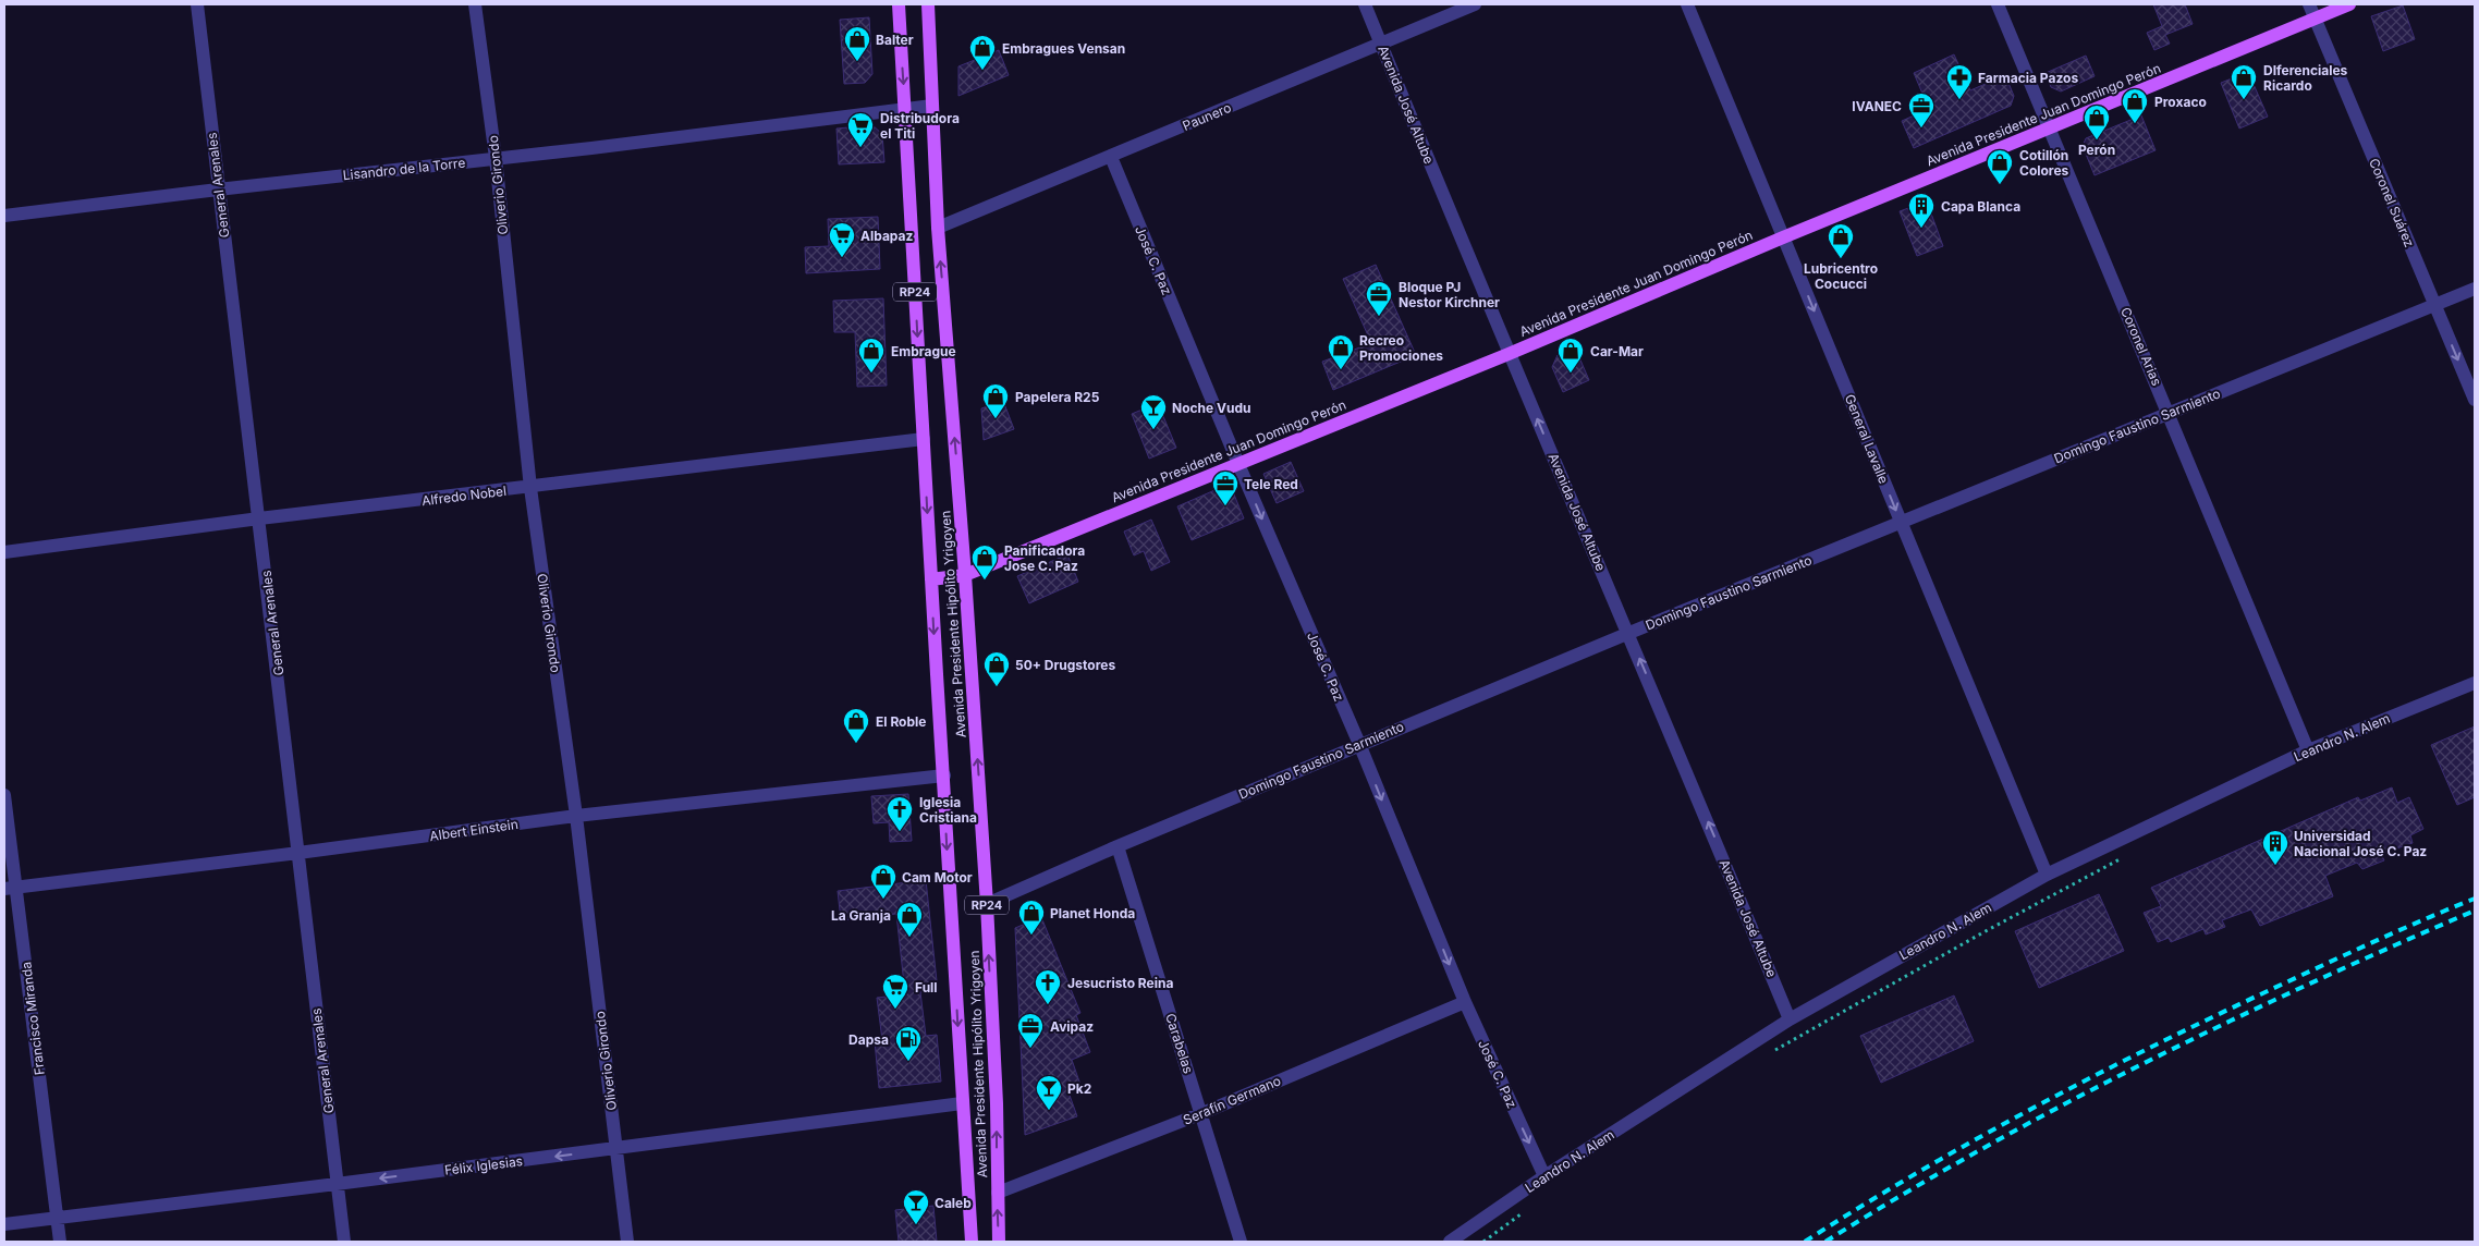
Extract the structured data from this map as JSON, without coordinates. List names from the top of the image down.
{
  "streets": {
    "main road": ["Avenida Presidente Juan Domingo Perón", "RP24", "Avenida Presidente Hipólito Yrigoyen"],
    "street": [
      "Avenida José Altube",
      "Paunero",
      "Lisandro de la Torre",
      "General Arenales",
      "Oliverio Girondo",
      "Coronel Suárez",
      "José C. Paz",
      "Coronel Arias",
      "Domingo Faustino Sarmiento",
      "General Lavalle",
      "Alfredo Nobel",
      "Leandro N. Alem",
      "Albert Einstein",
      "Francisco Miranda",
      "Carabelas",
      "Serafín Germano",
      "Félix Iglesias"
    ]
  },
  "crossings": [
    ["Avenida José Altube", "Avenida Presidente Juan Domingo Perón"],
    ["Avenida José Altube", "Paunero"],
    ["Avenida José Altube", "Domingo Faustino Sarmiento"],
    ["Avenida José Altube", "Leandro N. Alem"],
    ["Avenida Presidente Juan Domingo Perón", "Coronel Suárez"],
    ["Avenida Presidente Juan Domingo Perón", "José C. Paz"],
    ["Avenida Presidente Juan Domingo Perón", "Coronel Arias"],
    ["Avenida Presidente Juan Domingo Perón", "General Lavalle"],
    ["Avenida Presidente Juan Domingo Perón", "Avenida Presidente Hipólito Yrigoyen"],
    ["Paunero", "José C. Paz"],
    ["Paunero", "Avenida Presidente Hipólito Yrigoyen"],
    ["Lisandro de la Torre", "General Arenales"],
    ["Lisandro de la Torre", "Oliverio Girondo"],
    ["Lisandro de la Torre", "Avenida Presidente Hipólito Yrigoyen"],
    ["General Arenales", "Alfredo Nobel"],
    ["General Arenales", "Albert Einstein"],
    ["General Arenales", "Félix Iglesias"],
    ["Oliverio Girondo", "Alfredo Nobel"],
    ["Oliverio Girondo", "Albert Einstein"],
    ["Oliverio Girondo", "Félix Iglesias"],
    ["Coronel Suárez", "Domingo Faustino Sarmiento"],
    ["José C. Paz", "Domingo Faustino Sarmiento"],
    ["José C. Paz", "Leandro N. Alem"],
    ["José C. Paz", "Serafín Germano"],
    ["Coronel Arias", "Domingo Faustino Sarmiento"],
    ["Coronel Arias", "Leandro N. Alem"],
    ["Domingo Faustino Sarmiento", "General Lavalle"],
    ["Domingo Faustino Sarmiento", "Avenida Presidente Hipólito Yrigoyen"],
    ["Domingo Faustino Sarmiento", "Carabelas"],
    ["General Lavalle", "Leandro N. Alem"],
    ["Alfredo Nobel", "Avenida Presidente Hipólito Yrigoyen"],
    ["Avenida Presidente Hipólito Yrigoyen", "Albert Einstein"],
    ["Avenida Presidente Hipólito Yrigoyen", "Serafín Germano"],
    ["Avenida Presidente Hipólito Yrigoyen", "Félix Iglesias"],
    ["Albert Einstein", "Francisco Miranda"],
    ["Francisco Miranda", "Félix Iglesias"],
    ["Carabelas", "Serafín Germano"]
  ],
  "one_way": ["Avenida José Altube", "José C. Paz"],
  "places": {
    "shop": [
      "Balter",
      "Embragues Vensan",
      "DIferenciales Ricardo",
      "Proxaco",
      "Perón",
      "Cotillón Colores",
      "Lubricentro Cocucci",
      "Recreo Promociones",
      "Embrague",
      "Car-Mar",
      "Papelera R25",
      "Panificadora Jose C. Paz",
      "50+ Drugstores",
      "El Roble",
      "Cam Motor",
      "Planet Honda",
      "La Granja"
    ],
    "pharmacy": ["Farmacia Pazos"],
    "office": [
      "IVANEC",
      "Bloque PJ Nestor Kirchner",
      "Tele Red",
      "Avipaz"
    ],
    "supermarket": ["Distribudora el Titi", "Albapaz", "Full"],
    "building": ["Capa Blanca", "Universidad Nacional José C. Paz"],
    "bar": ["Noche Vudu", "Pk2", "Caleb"],
    "church": ["Iglesia Cristiana", "Jesucristo Reina"],
    "fuel station": ["Dapsa"]
  }
}
